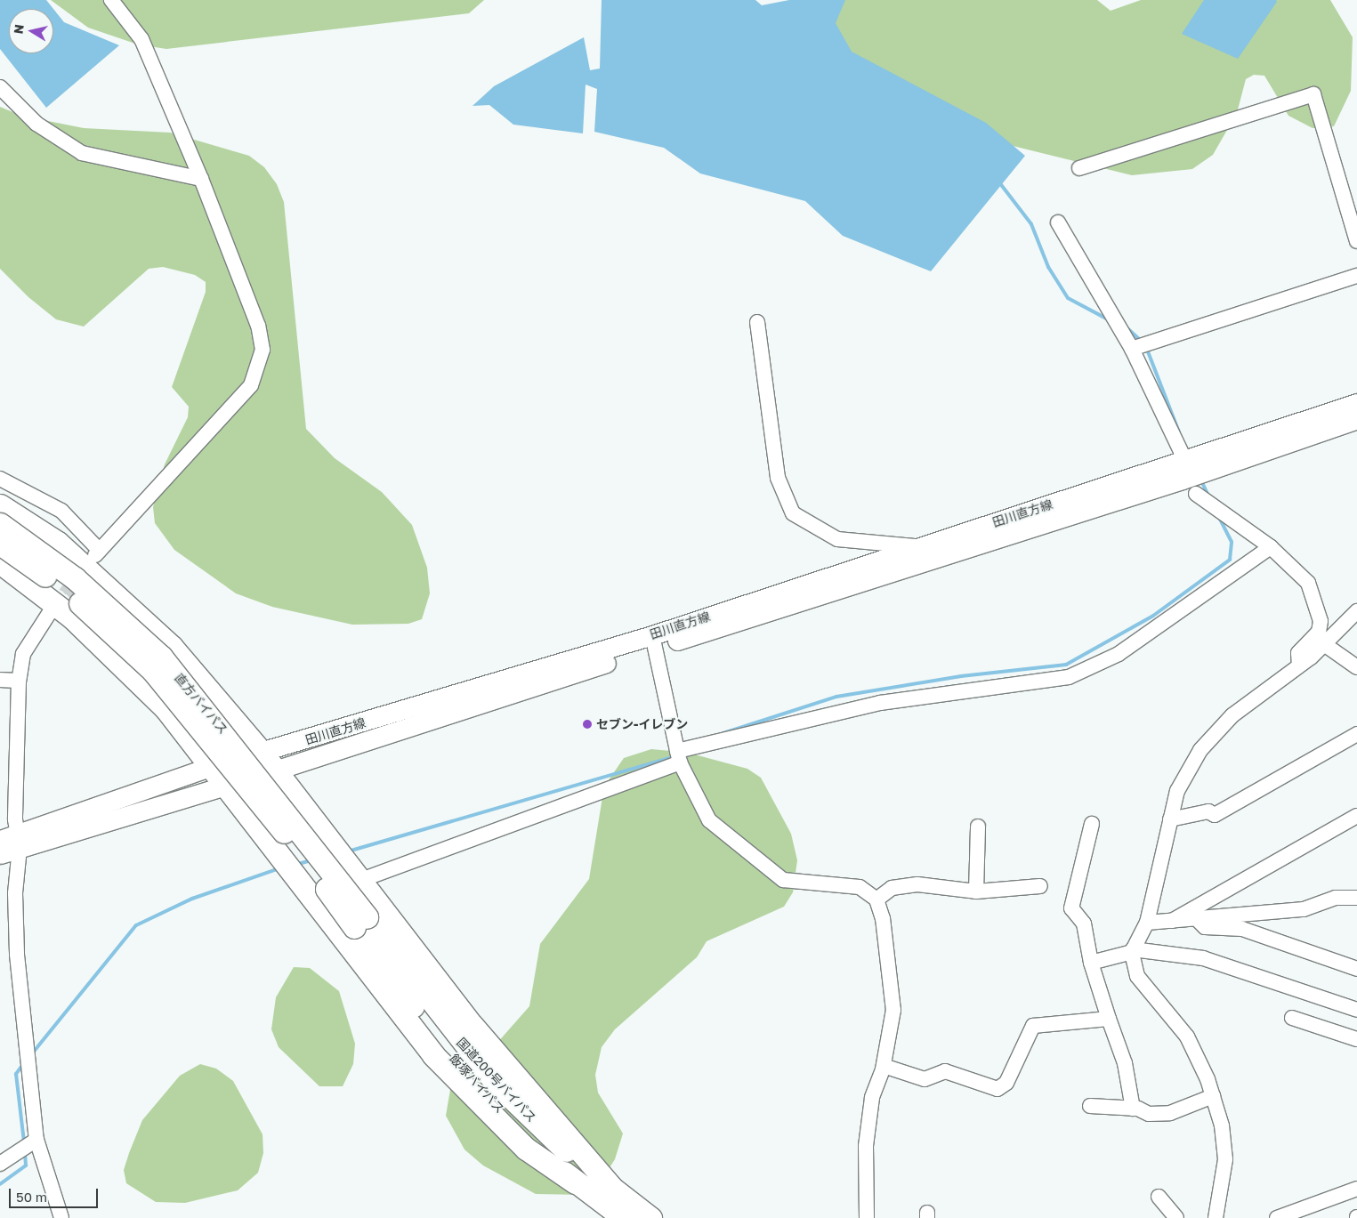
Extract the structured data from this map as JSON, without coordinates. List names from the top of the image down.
{
  "streets": {
    "highway": ["直方バイパス", "国道200号バイパス", "飯塚バイパス"],
    "main road": ["田川直方線"]
  },
  "crossings": [
    ["直方バイパス", "国道200号バイパス"],
    ["直方バイパス", "飯塚バイパス"],
    ["国道200号バイパス", "飯塚バイパス"]
  ],
  "places": ["セブン-イレブン"],
  "scale_bar": "50 m",
  "north": "left"
}
